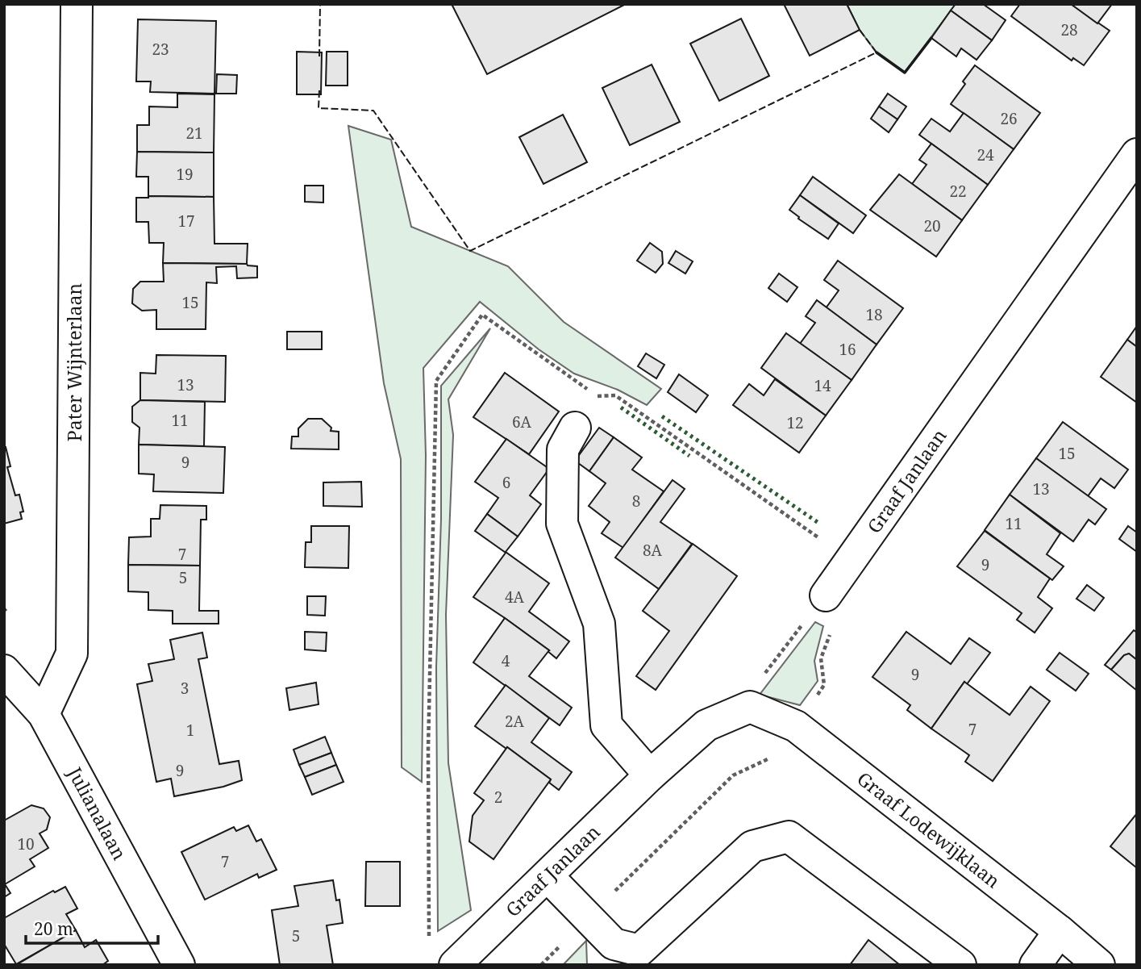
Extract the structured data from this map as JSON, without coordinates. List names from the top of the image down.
{
  "streets": {
    "street": [
      "Pater Wijnterlaan",
      "Graaf Janlaan",
      "Julianalaan",
      "Graaf Lodewijklaan"
    ]
  },
  "crossings": [
    ["Pater Wijnterlaan", "Julianalaan"],
    ["Graaf Janlaan", "Graaf Lodewijklaan"]
  ],
  "house_numbers": [
    "28",
    "23",
    "26",
    "21",
    "24",
    "19",
    "22",
    "17",
    "20",
    "15",
    "18",
    "16",
    "13",
    "14",
    "11",
    "6A",
    "12",
    "15",
    "9",
    "6",
    "13",
    "8",
    "11",
    "8A",
    "7",
    "9",
    "5",
    "4A",
    "4",
    "9",
    "3",
    "2A",
    "7",
    "1",
    "9",
    "2",
    "10",
    "7",
    "5"
  ],
  "scale_bar": "20 m"
}
